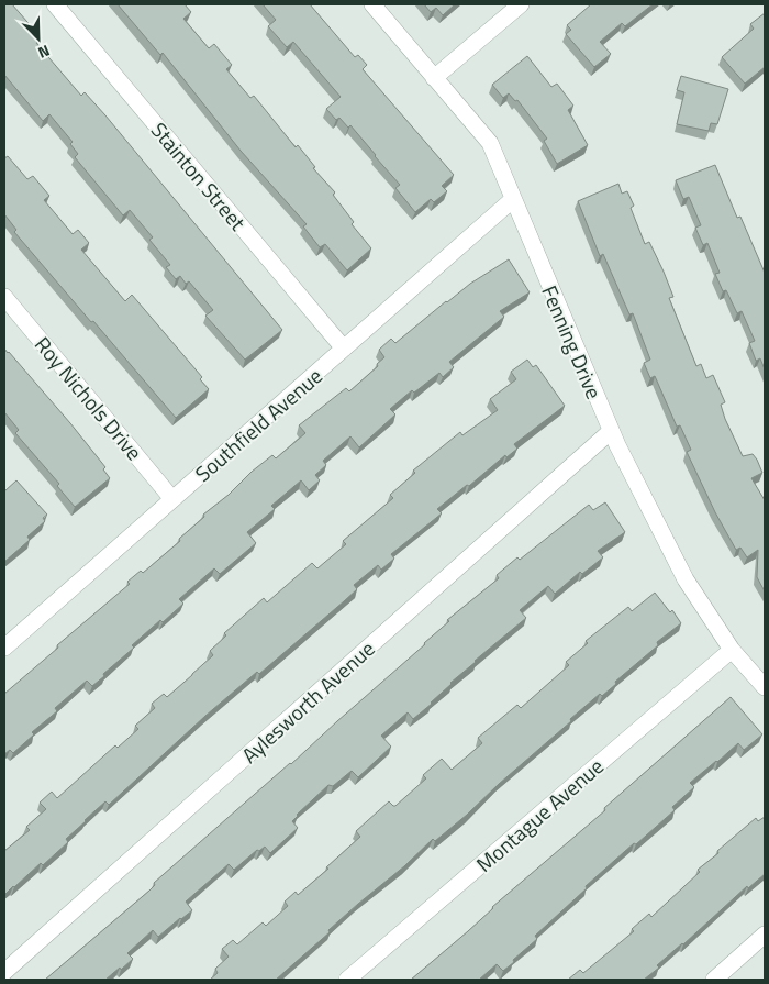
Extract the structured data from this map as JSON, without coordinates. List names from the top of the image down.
{
  "streets": {
    "street": [
      "Stainton Street",
      "Fenning Drive",
      "Roy Nichols Drive",
      "Southfield Avenue",
      "Aylesworth Avenue",
      "Montague Avenue"
    ]
  },
  "crossings": [
    ["Stainton Street", "Southfield Avenue"],
    ["Fenning Drive", "Southfield Avenue"],
    ["Fenning Drive", "Aylesworth Avenue"],
    ["Fenning Drive", "Montague Avenue"],
    ["Roy Nichols Drive", "Southfield Avenue"]
  ],
  "north": "bottom right"
}
